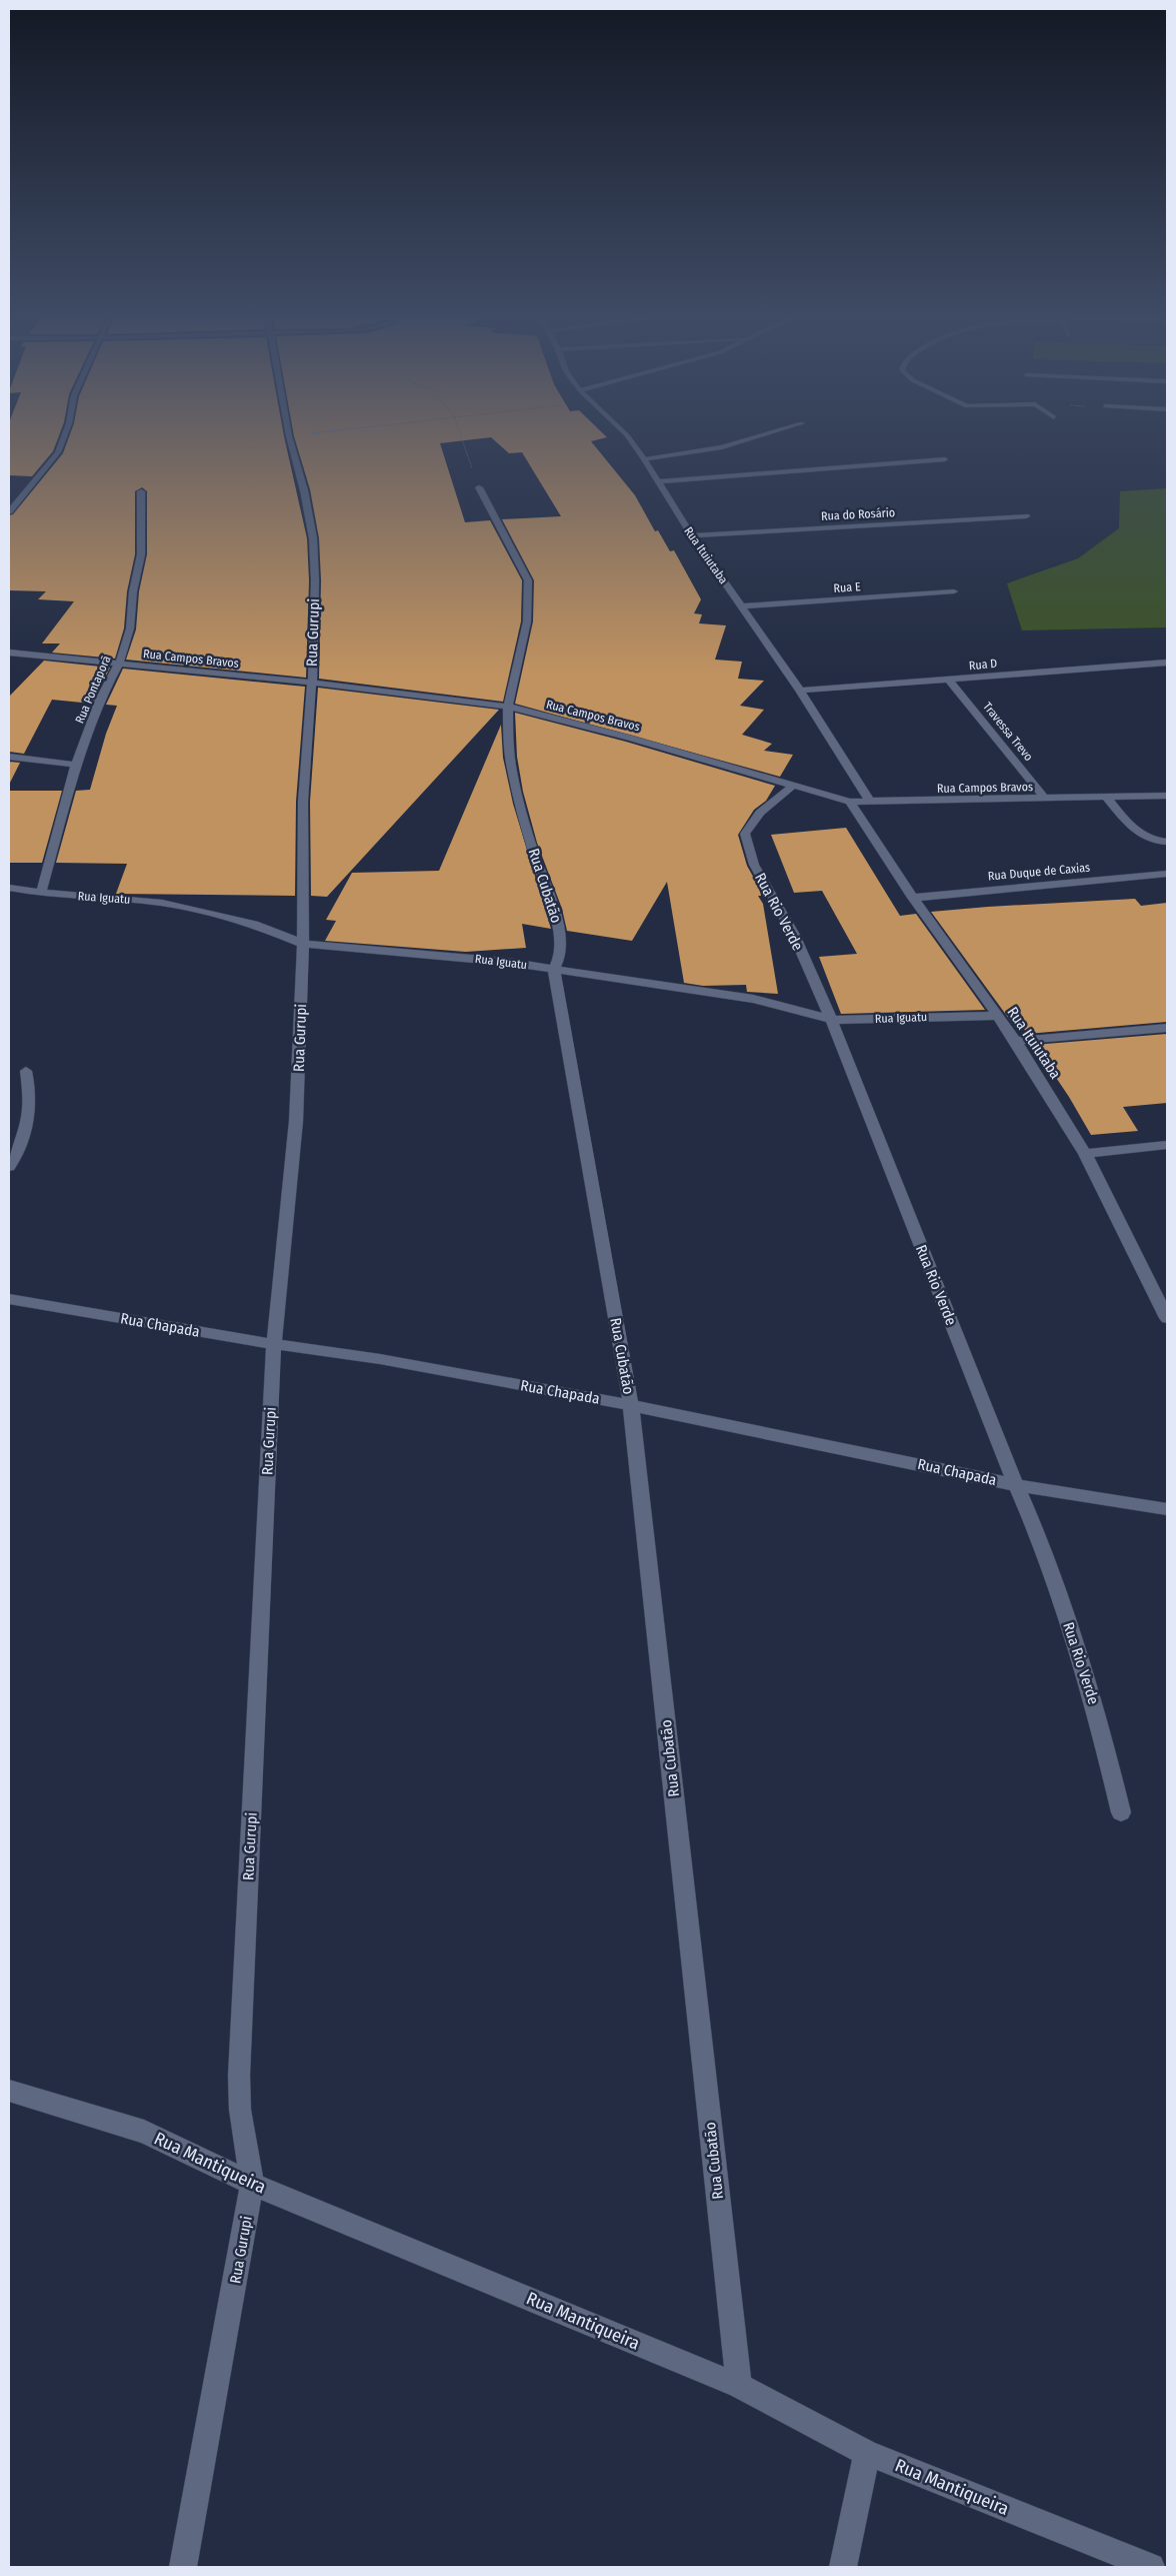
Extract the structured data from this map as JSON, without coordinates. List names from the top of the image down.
{
  "streets": {
    "street": [
      "Rua do Rosário",
      "Rua Ituiutaba",
      "Rua E",
      "Rua Gurupi",
      "Rua Campos Bravos",
      "Rua D",
      "Rua Pontaporã",
      "Travessa Trevo",
      "Rua Duque de Caxias",
      "Rua Cubatão",
      "Rua Iguatu",
      "Rua Rio Verde",
      "Rua Chapada",
      "Rua Mantiqueira"
    ]
  },
  "crossings": [
    ["Rua do Rosário", "Rua Ituiutaba"],
    ["Rua Ituiutaba", "Rua E"],
    ["Rua Ituiutaba", "Rua Campos Bravos"],
    ["Rua Ituiutaba", "Rua D"],
    ["Rua Ituiutaba", "Rua Duque de Caxias"],
    ["Rua Ituiutaba", "Rua Iguatu"],
    ["Rua Gurupi", "Rua Campos Bravos"],
    ["Rua Gurupi", "Rua Iguatu"],
    ["Rua Gurupi", "Rua Chapada"],
    ["Rua Gurupi", "Rua Mantiqueira"],
    ["Rua Campos Bravos", "Rua Pontaporã"],
    ["Rua Campos Bravos", "Travessa Trevo"],
    ["Rua Campos Bravos", "Rua Cubatão"],
    ["Rua Campos Bravos", "Rua Rio Verde"],
    ["Rua D", "Travessa Trevo"],
    ["Rua Pontaporã", "Rua Iguatu"],
    ["Rua Cubatão", "Rua Iguatu"],
    ["Rua Cubatão", "Rua Chapada"],
    ["Rua Cubatão", "Rua Mantiqueira"],
    ["Rua Iguatu", "Rua Rio Verde"],
    ["Rua Rio Verde", "Rua Chapada"]
  ]
}
